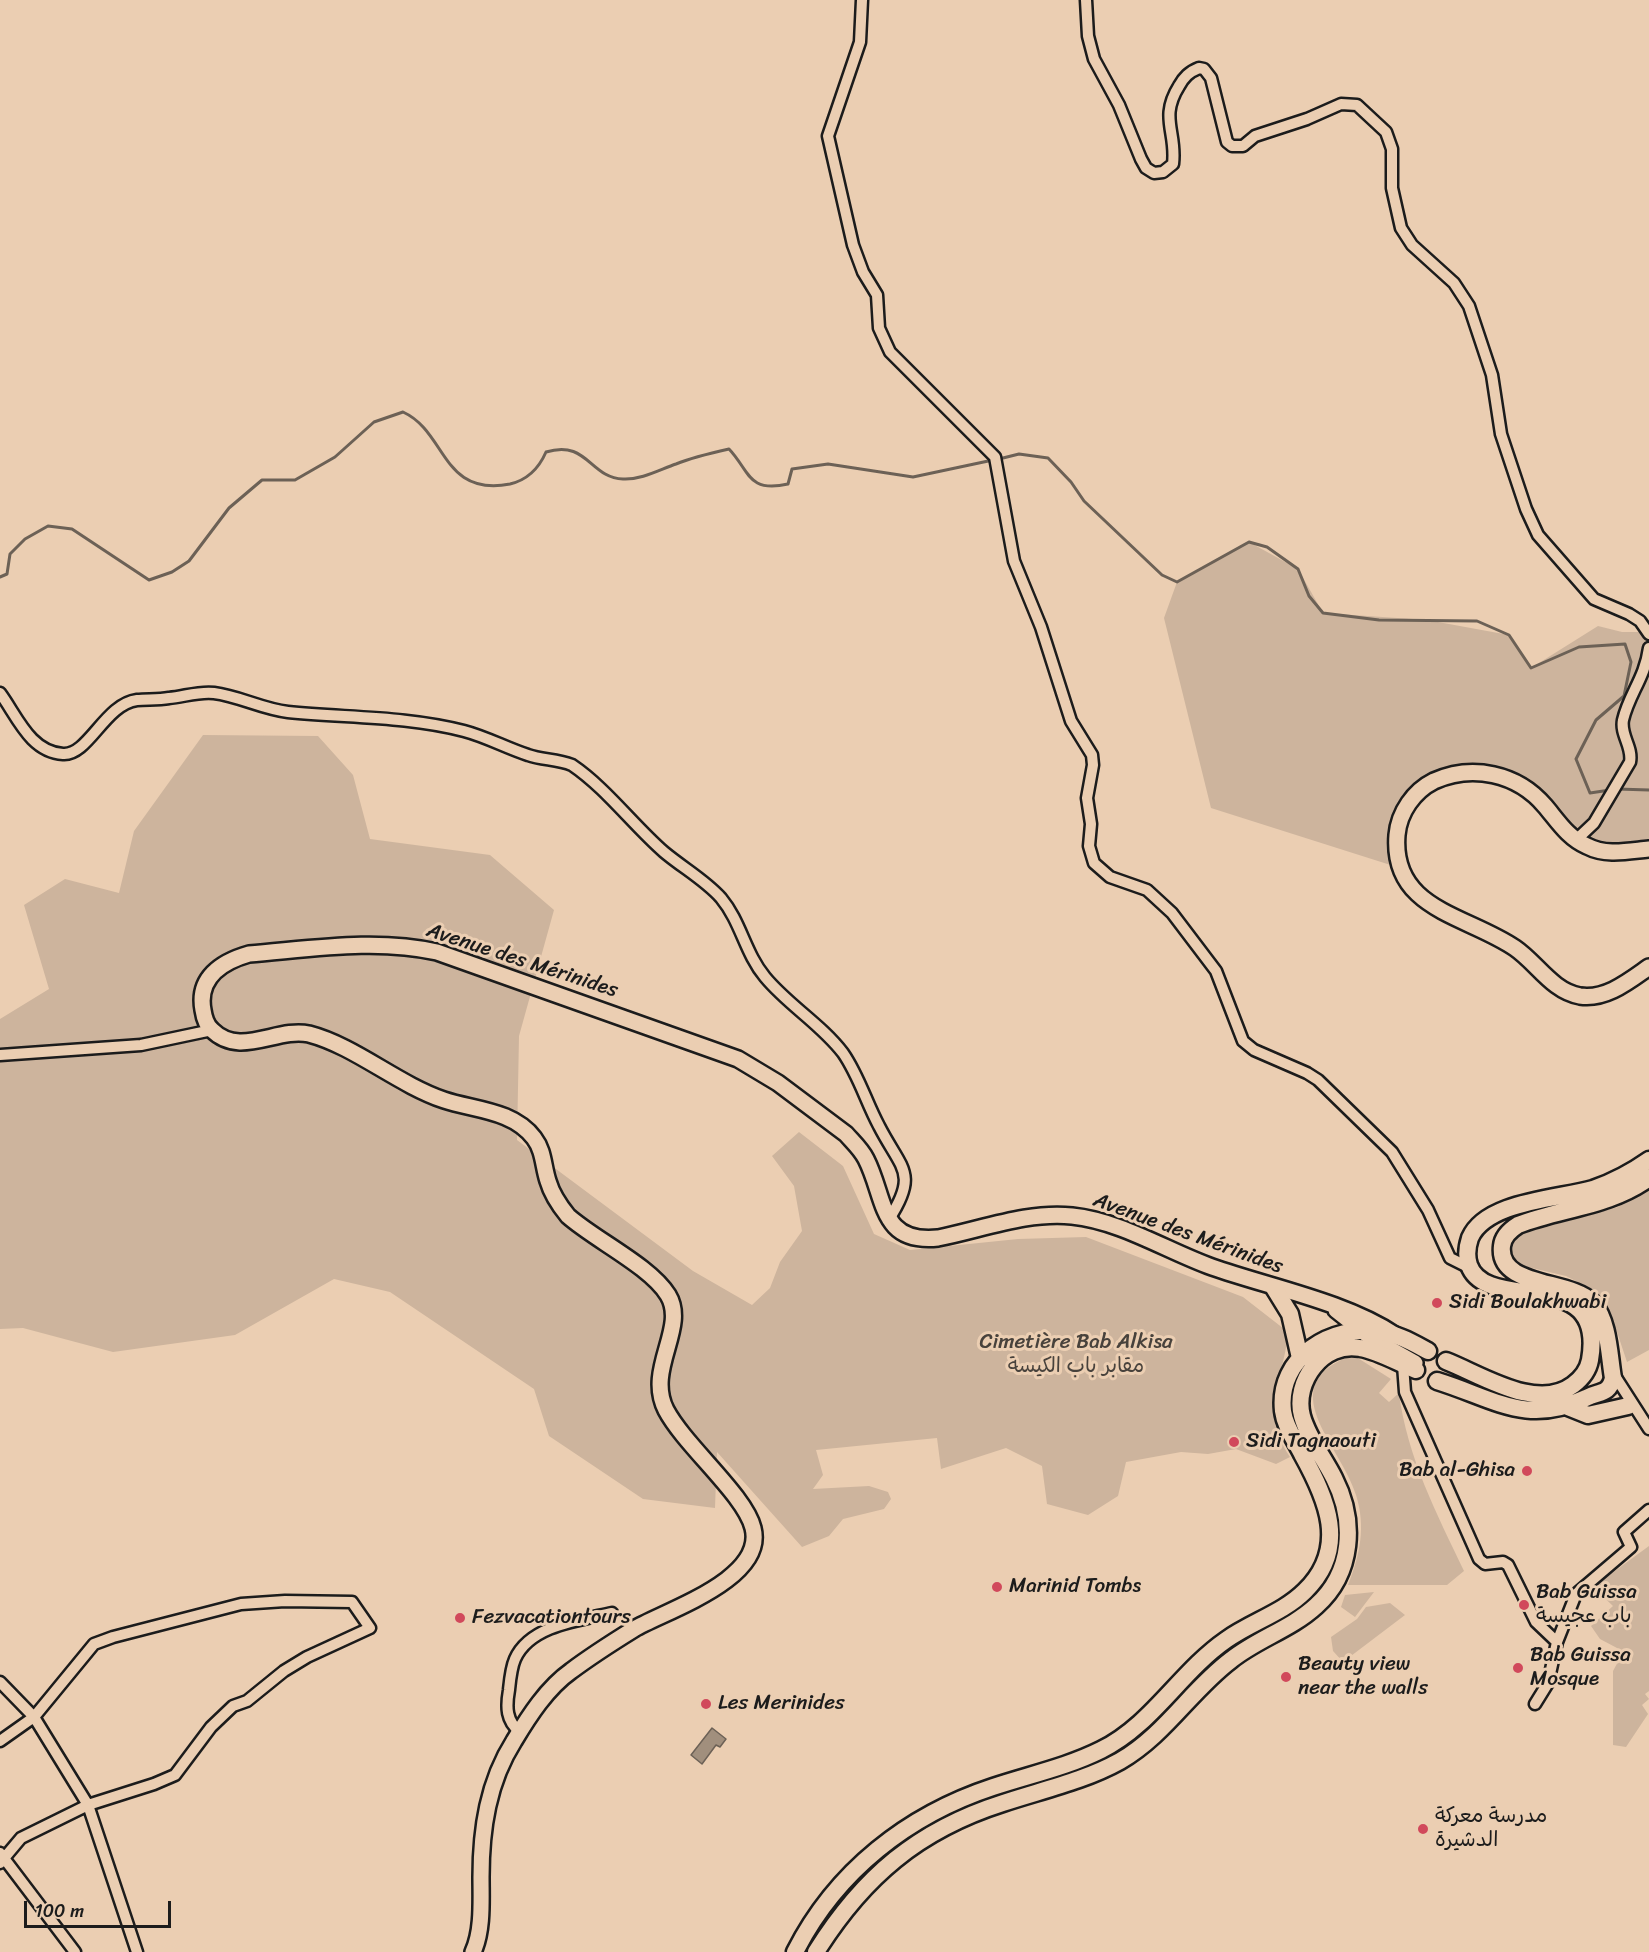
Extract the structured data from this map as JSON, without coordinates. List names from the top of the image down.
{
  "streets": {
    "main road": ["Avenue des Mérinides"]
  },
  "parks": ["Cimetière Bab Alkisa مقابر باب الكيسة"],
  "places": [
    "Sidi Boulakhwabi",
    "Sidi Tagnaouti",
    "Bab al-Ghisa",
    "Marinid Tombs",
    "Bab Guissa باب عجيسة",
    "Fezvacationtours",
    "Bab Guissa Mosque",
    "Beauty view near the walls",
    "Les Merinides",
    "مدرسة معركة الدشيرة"
  ],
  "scale_bar": "100 m"
}
